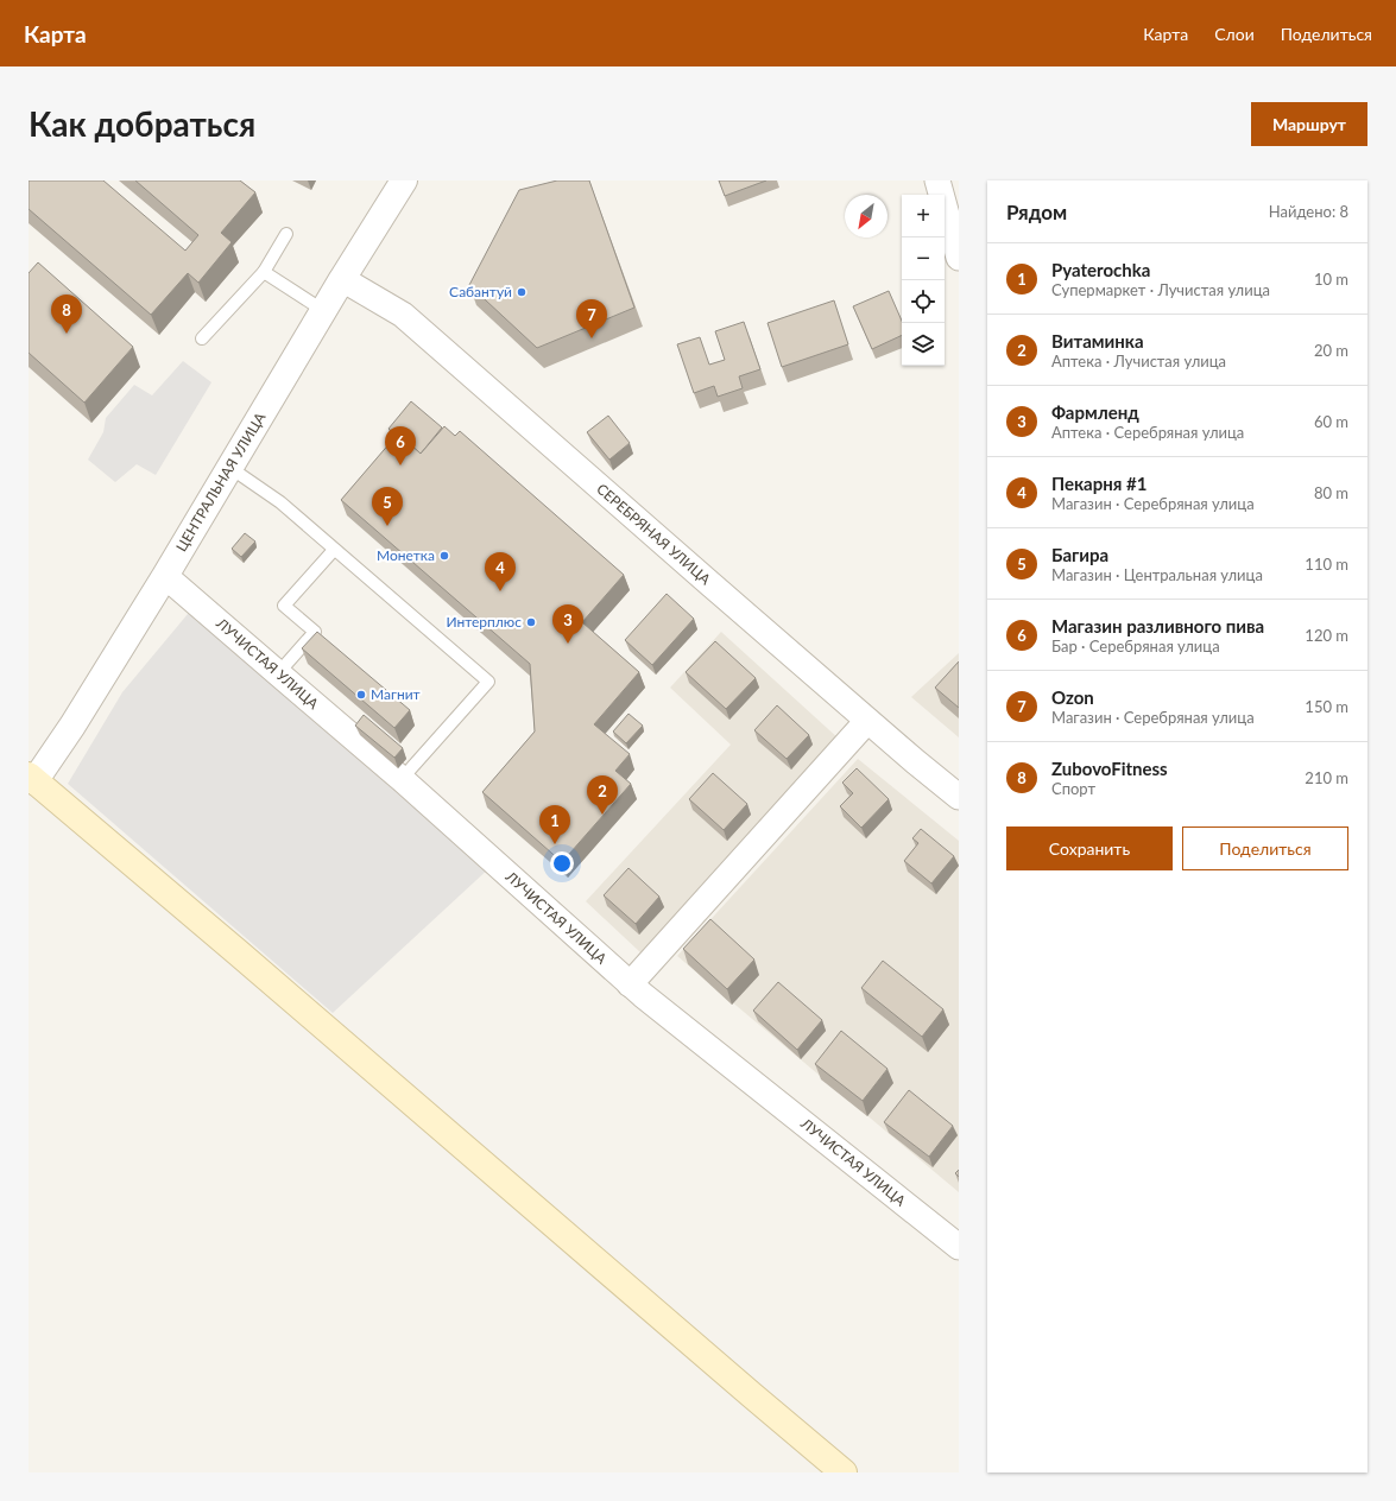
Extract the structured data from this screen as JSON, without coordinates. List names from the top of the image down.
{
  "streets": {
    "street": ["ЦЕНТРАЛЬНАЯ УЛИЦА", "СЕРЕБРЯНАЯ УЛИЦА", "ЛУЧИСТАЯ УЛИЦА"]
  },
  "crossings": [
    ["ЦЕНТРАЛЬНАЯ УЛИЦА", "СЕРЕБРЯНАЯ УЛИЦА"],
    ["ЦЕНТРАЛЬНАЯ УЛИЦА", "ЛУЧИСТАЯ УЛИЦА"]
  ],
  "places": [
    "Сабантуй",
    "Монетка",
    "Интерплюс",
    "Магнит"
  ],
  "north": "bottom left",
  "page": {
    "header": "Карта",
    "nav": ["Карта", "Слои", "Поделиться"],
    "buttons": [
      "Маршрут",
      ["Сохранить", "Поделиться"]
    ],
    "title": "Как добраться",
    "heading": ["Рядом", "Найдено: 8"],
    "map_buttons": ["+", "−"],
    "list": [
      {
        "mark": "1",
        "name": "Pyaterochka",
        "note": "Супермаркет · Лучистая улица",
        "value": "10 m"
      },
      {
        "mark": "2",
        "name": "Витаминка",
        "note": "Аптека · Лучистая улица",
        "value": "20 m"
      },
      {
        "mark": "3",
        "name": "Фармленд",
        "note": "Аптека · Серебряная улица",
        "value": "60 m"
      },
      {
        "mark": "4",
        "name": "Пекарня #1",
        "note": "Магазин · Серебряная улица",
        "value": "80 m"
      },
      {
        "mark": "5",
        "name": "Багира",
        "note": "Магазин · Центральная улица",
        "value": "110 m"
      },
      {
        "mark": "6",
        "name": "Магазин разливного пива",
        "note": "Бар · Серебряная улица",
        "value": "120 m"
      },
      {
        "mark": "7",
        "name": "Ozon",
        "note": "Магазин · Серебряная улица",
        "value": "150 m"
      },
      {
        "mark": "8",
        "name": "ZubovoFitness",
        "note": "Спорт",
        "value": "210 m"
      }
    ],
    "pins": [
      "8",
      "7",
      "6",
      "5",
      "4",
      "3",
      "2",
      "1"
    ]
  }
}
